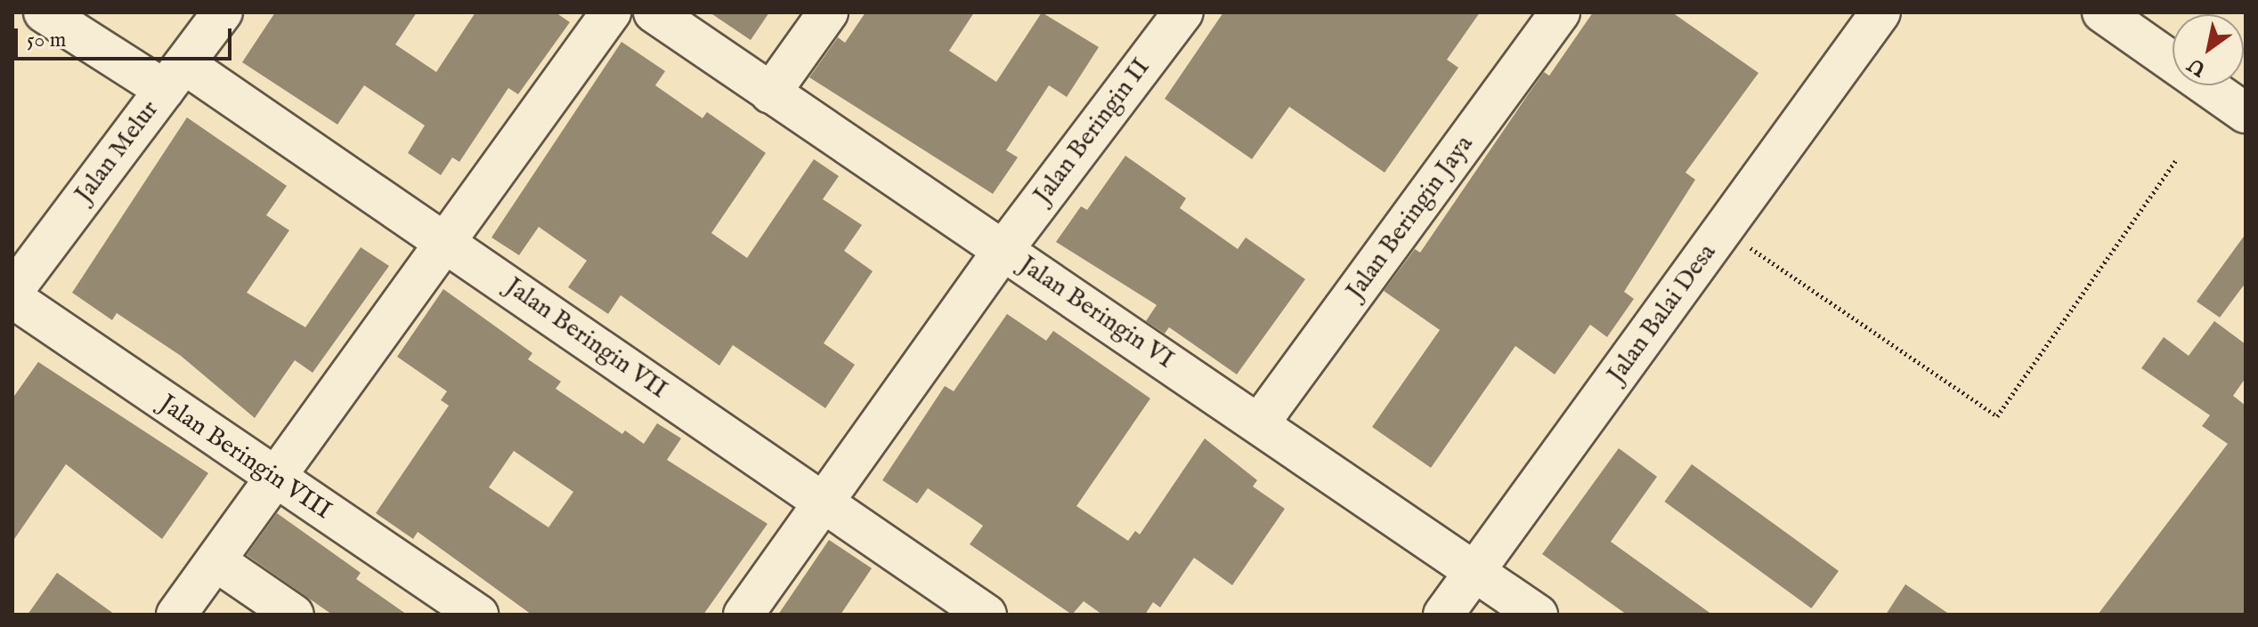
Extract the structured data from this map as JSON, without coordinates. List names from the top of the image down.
{
  "streets": {
    "street": [
      "Jalan Beringin II",
      "Jalan Melur",
      "Jalan Beringin Jaya",
      "Jalan Beringin VI",
      "Jalan Balai Desa",
      "Jalan Beringin VII",
      "Jalan Beringin VIII"
    ]
  },
  "crossings": [
    ["Jalan Beringin II", "Jalan Beringin VI"],
    ["Jalan Beringin II", "Jalan Beringin VII"],
    ["Jalan Melur", "Jalan Beringin VII"],
    ["Jalan Beringin Jaya", "Jalan Beringin VI"],
    ["Jalan Beringin VI", "Jalan Balai Desa"]
  ],
  "scale_bar": "50 m",
  "north": "bottom left"
}
